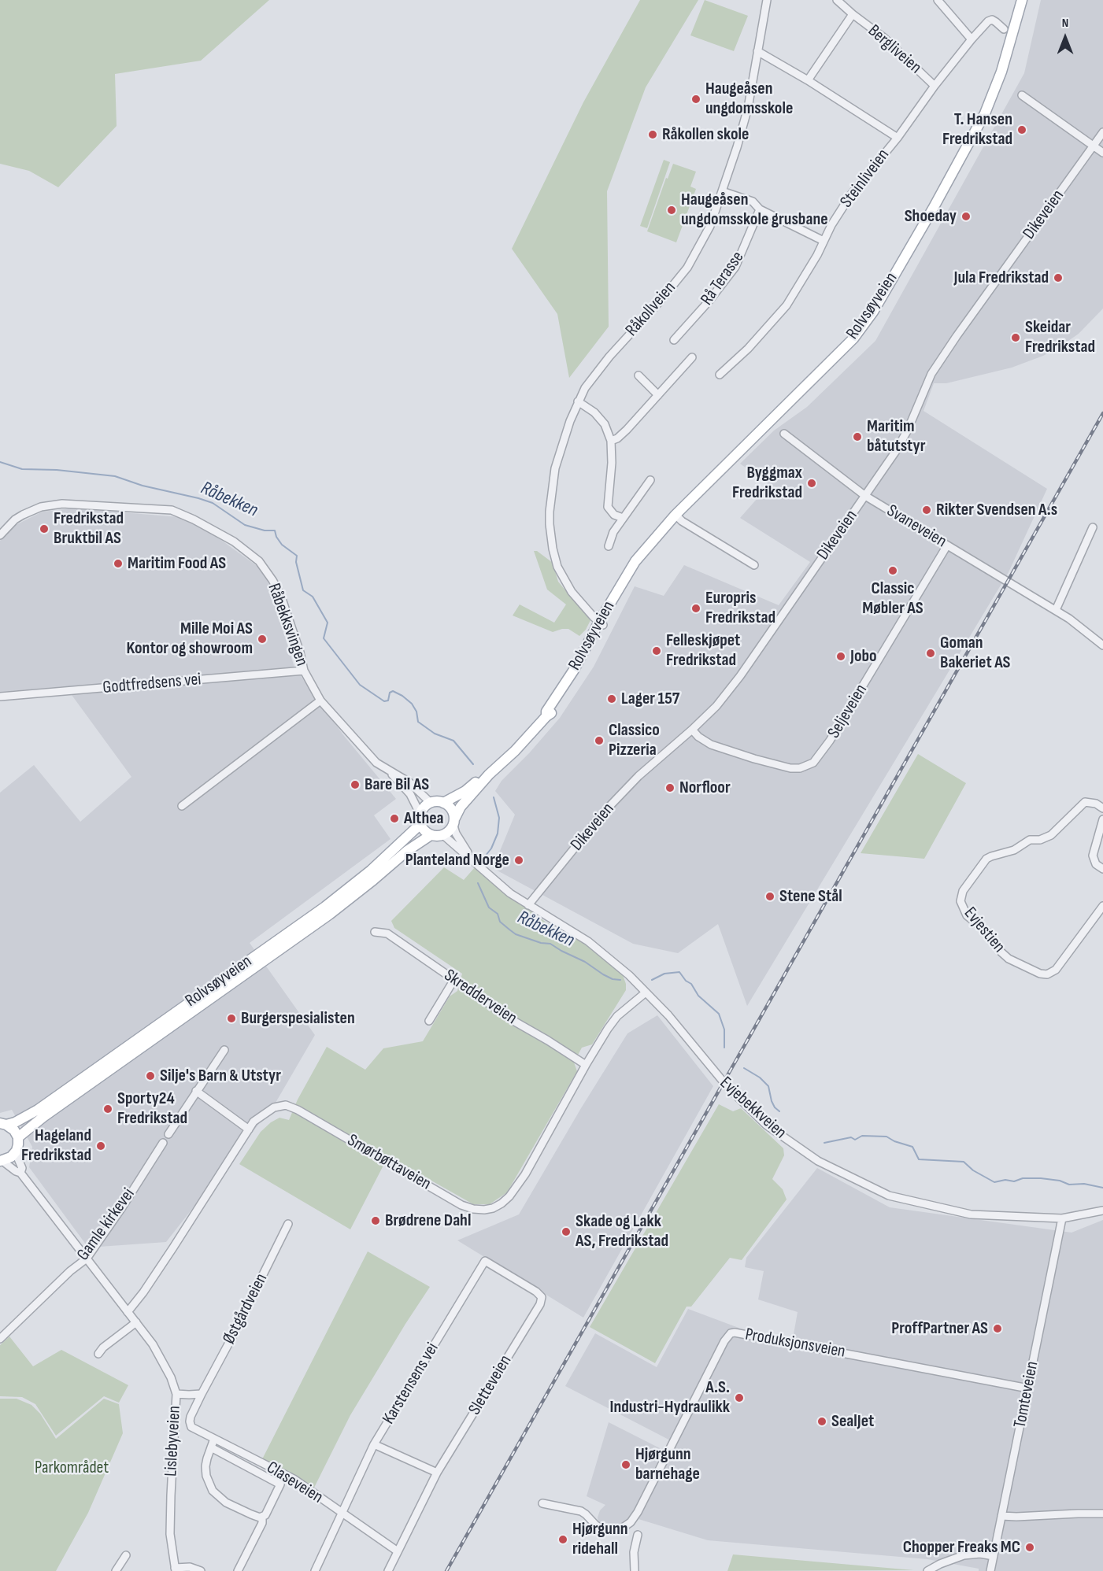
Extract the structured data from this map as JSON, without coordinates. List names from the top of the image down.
{
  "streets": {
    "main road": ["Rolvsøyveien"],
    "street": [
      "Bergliveien",
      "Steinliveien",
      "Dikeveien",
      "Rå Terasse",
      "Råkollveien",
      "Svaneveien",
      "Råbekksvingen",
      "Godtfredsens vei",
      "Seljeveien",
      "Evjestien",
      "Skredderveien",
      "Evjebekkveien",
      "Smørbøttaveien",
      "Gamle kirkevei",
      "Østgårdveien",
      "Produksjonsveien",
      "Karstensens vei",
      "Sletteveien",
      "Tomteveien",
      "Lislebyveien",
      "Claseveien"
    ]
  },
  "crossings": [
    ["Bergliveien", "Steinliveien"],
    ["Dikeveien", "Svaneveien"],
    ["Dikeveien", "Seljeveien"],
    ["Dikeveien", "Evjebekkveien"],
    ["Rolvsøyveien", "Råkollveien"],
    ["Rolvsøyveien", "Råbekksvingen"],
    ["Rolvsøyveien", "Evjebekkveien"],
    ["Svaneveien", "Seljeveien"],
    ["Råbekksvingen", "Godtfredsens vei"],
    ["Råbekksvingen", "Evjebekkveien"],
    ["Skredderveien", "Smørbøttaveien"],
    ["Evjebekkveien", "Smørbøttaveien"],
    ["Evjebekkveien", "Tomteveien"],
    ["Smørbøttaveien", "Lislebyveien"],
    ["Gamle kirkevei", "Lislebyveien"],
    ["Østgårdveien", "Claseveien"],
    ["Produksjonsveien", "Tomteveien"],
    ["Karstensens vei", "Sletteveien"],
    ["Karstensens vei", "Claseveien"],
    ["Sletteveien", "Claseveien"]
  ],
  "water": ["Råbekken"],
  "parks": ["Parkområdet"],
  "places": [
    "Haugeåsen ungdomsskole",
    "T. Hansen Fredrikstad",
    "Råkollen skole",
    "Haugeåsen ungdomsskole grusbane",
    "Shoeday",
    "Jula Fredrikstad",
    "Skeidar Fredrikstad",
    "Maritim båtutstyr",
    "Byggmax Fredrikstad",
    "Rikter Svendsen A.s",
    "Fredrikstad Bruktbil AS",
    "Maritim Food AS",
    "Classic Møbler AS",
    "Europris Fredrikstad",
    "Mille Moi AS Kontor og showroom",
    "Felleskjøpet Fredrikstad",
    "Goman Bakeriet AS",
    "Jobo",
    "Lager 157",
    "Classico Pizzeria",
    "Bare Bil AS",
    "Norfloor",
    "Althea",
    "Planteland Norge",
    "Stene Stål",
    "Burgerspesialisten",
    "Silje's Barn & Utstyr",
    "Sporty24 Fredrikstad",
    "Hageland Fredrikstad",
    "Brødrene Dahl",
    "Skade og Lakk AS, Fredrikstad",
    "ProffPartner AS",
    "A.S. Industri-Hydraulikk",
    "SealJet",
    "Hjørgunn barnehage",
    "Hjørgunn ridehall",
    "Chopper Freaks MC"
  ],
  "north": "top"
}
